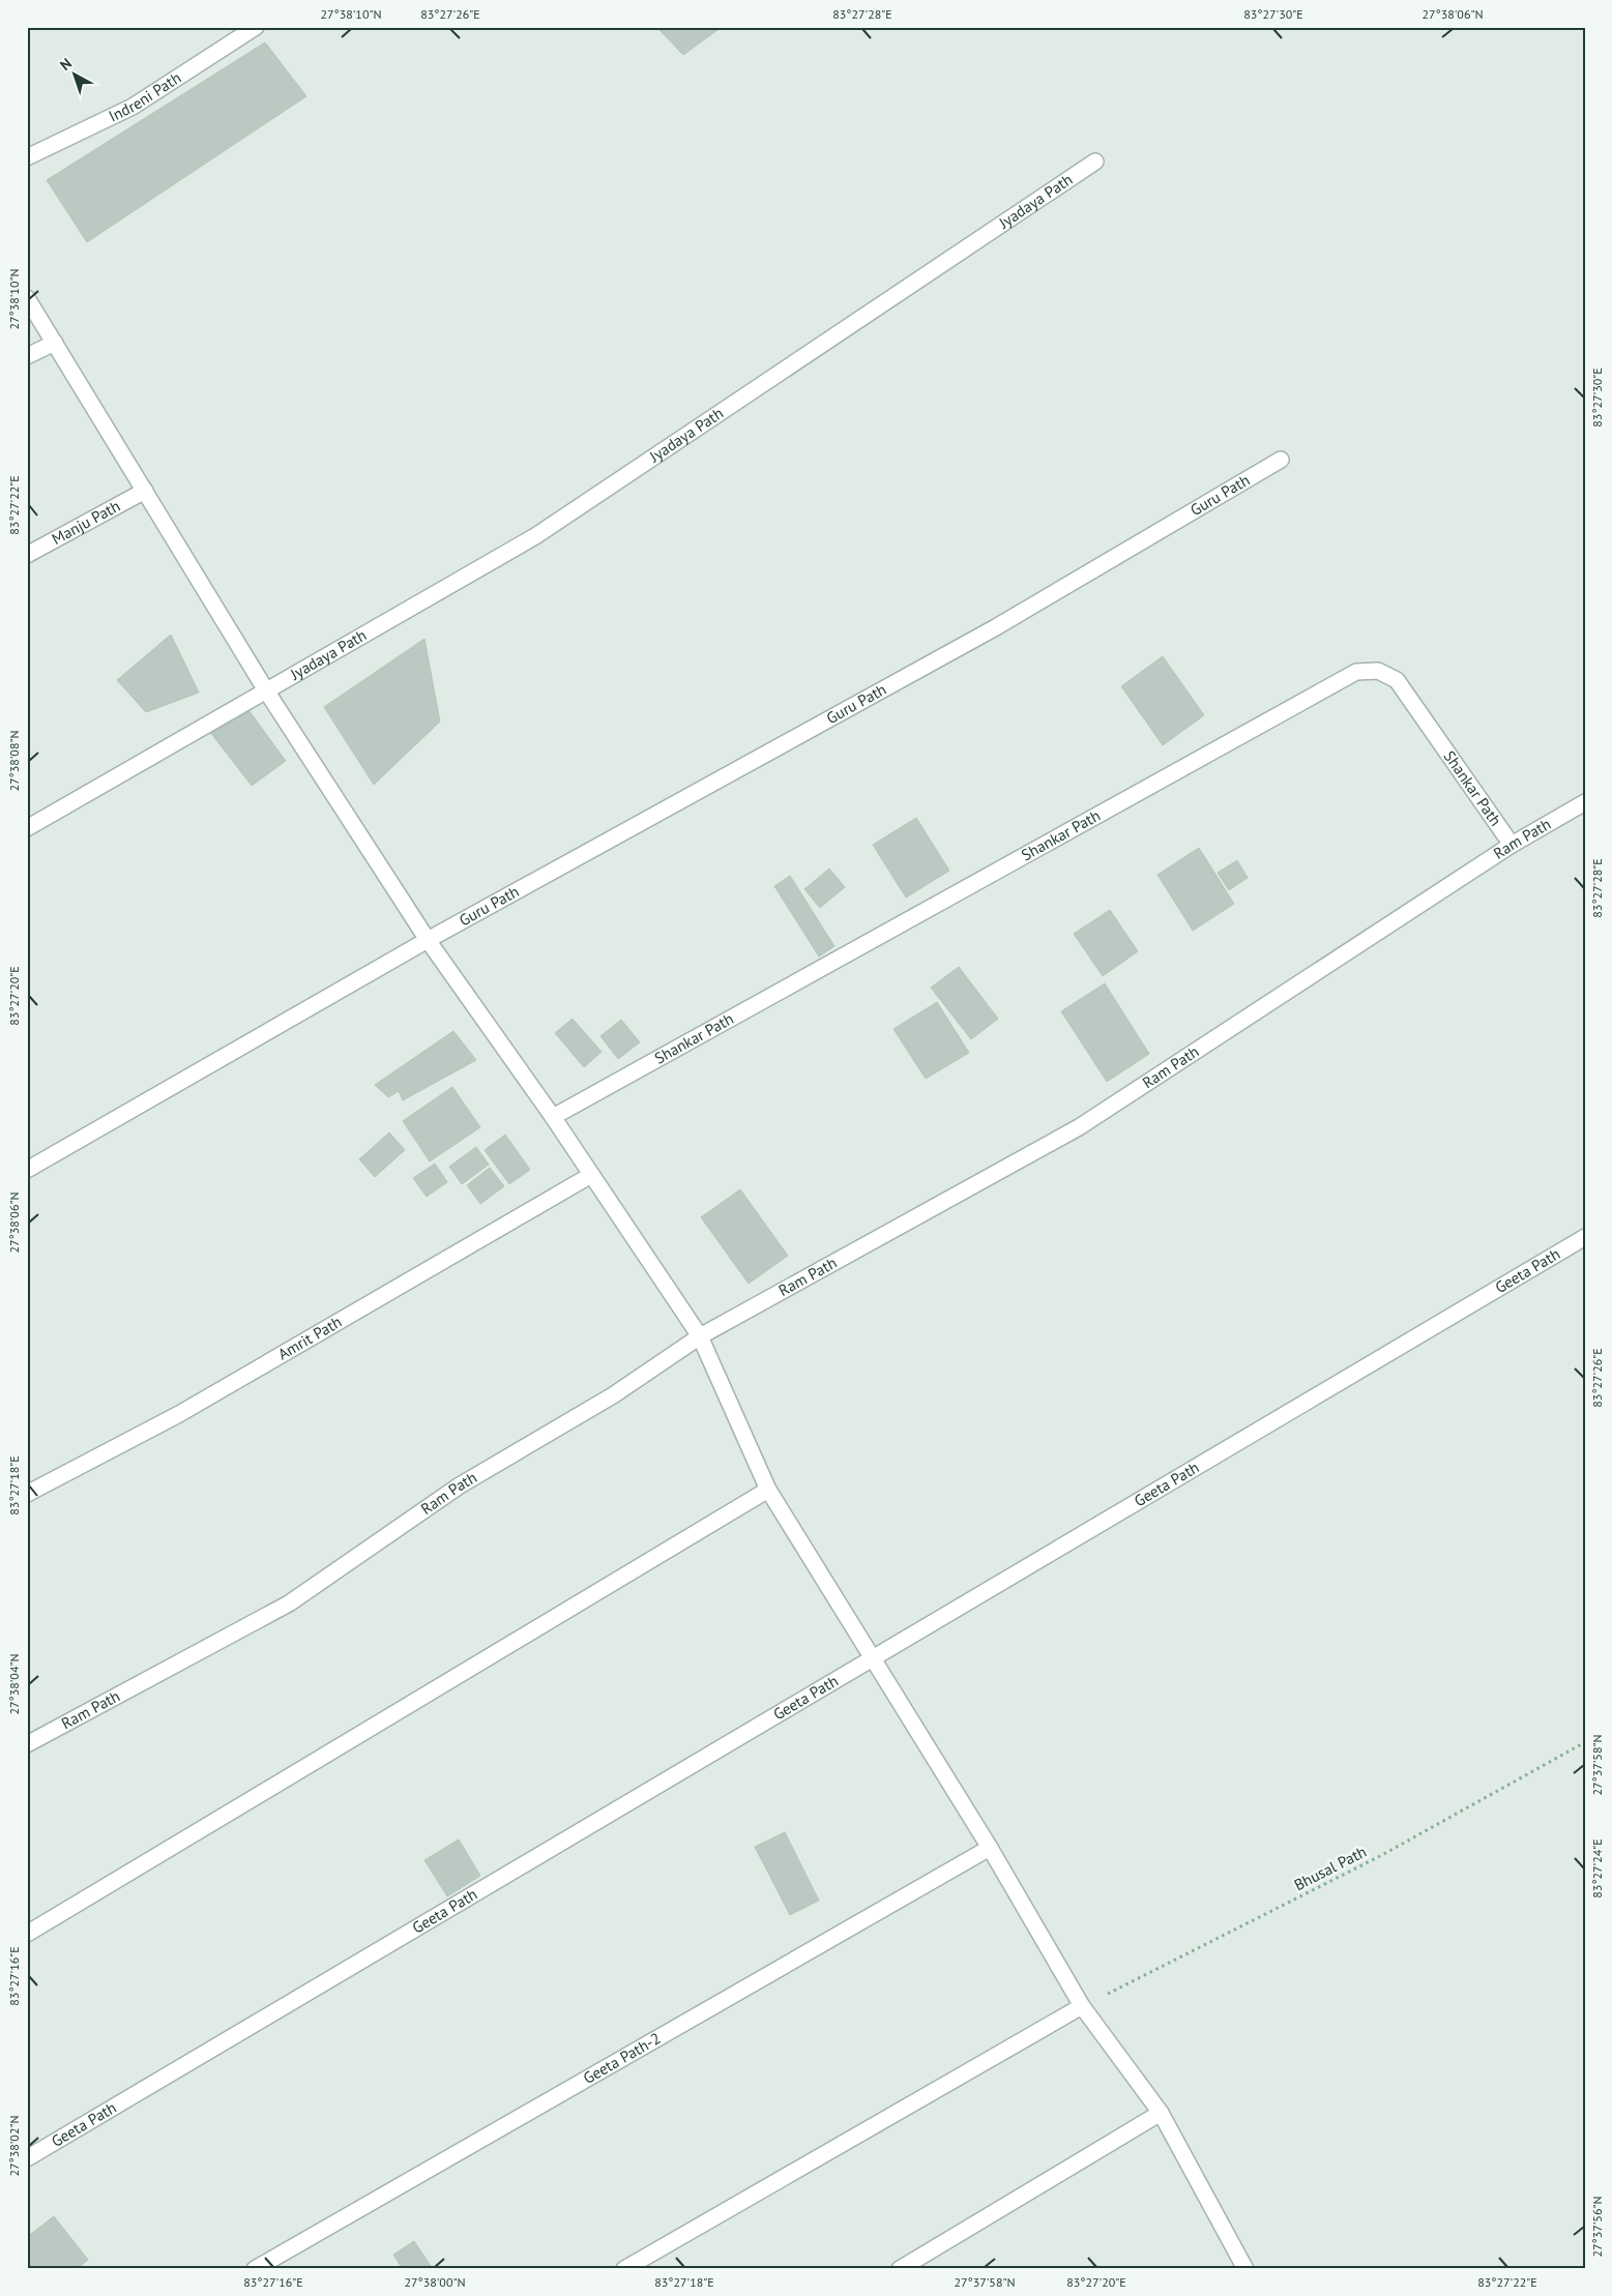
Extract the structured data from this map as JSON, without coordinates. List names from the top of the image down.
{
  "streets": {
    "street": [
      "Indreni Path",
      "Jyadaya Path",
      "Guru Path",
      "Manju Path",
      "Shankar Path",
      "Ram Path",
      "Geeta Path",
      "Amrit Path",
      "Geeta Path-2"
    ],
    "path": ["Bhusal Path"]
  },
  "crossings": [
    ["Shankar Path", "Ram Path"]
  ],
  "north": "top left",
  "coordinates": [
    "27°38'10\"N",
    "83°27'26\"E",
    "83°27'28\"E",
    "83°27'30\"E",
    "27°38'06\"N",
    "83°27'22\"E",
    "27°38'08\"N",
    "83°27'20\"E",
    "83°27'18\"E",
    "27°38'04\"N",
    "27°37'58\"N",
    "83°27'24\"E",
    "83°27'16\"E",
    "27°38'02\"N",
    "27°37'56\"N",
    "27°38'00\"N"
  ]
}
